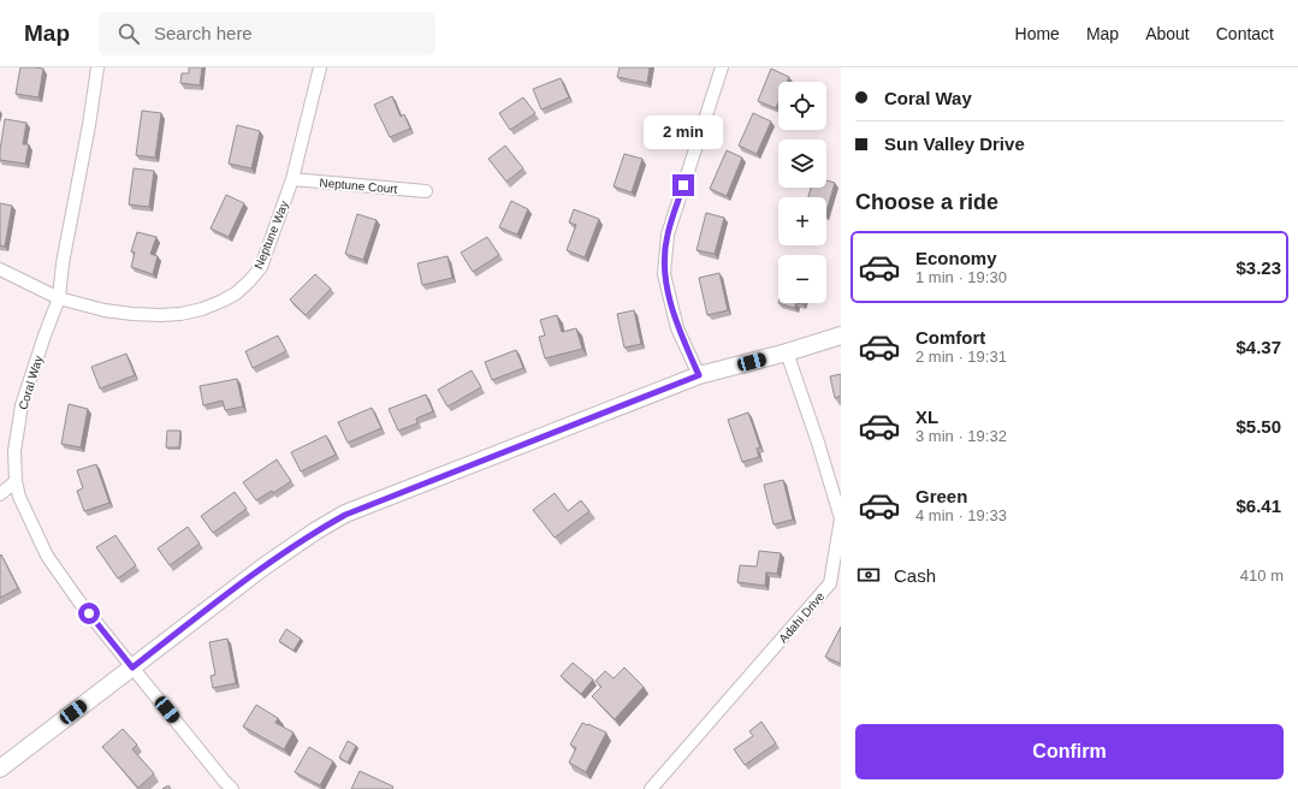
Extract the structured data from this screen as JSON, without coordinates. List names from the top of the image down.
{
  "streets": {
    "street": [
      "Neptune Court",
      "Neptune Way",
      "Coral Way",
      "Adahi Drive"
    ]
  },
  "crossings": [
    ["Neptune Court", "Neptune Way"],
    ["Neptune Way", "Coral Way"]
  ],
  "page": {
    "header": "Map",
    "search": "Search here",
    "nav": [
      "Home",
      "Map",
      "About",
      "Contact"
    ],
    "banner": ["Coral Way", "Sun Valley Drive"],
    "map_buttons": ["+", "−"],
    "bubble": "2 min",
    "heading": "Choose a ride",
    "list": [
      {
        "name": "Economy",
        "note": "1 min · 19:30",
        "value": "$3.23"
      },
      {
        "name": "Comfort",
        "note": "2 min · 19:31",
        "value": "$4.37"
      },
      {
        "name": "XL",
        "note": "3 min · 19:32",
        "value": "$5.50"
      },
      {
        "name": "Green",
        "note": "4 min · 19:33",
        "value": "$6.41"
      }
    ],
    "pay": ["Cash", "410 m"],
    "buttons": "Confirm"
  }
}
